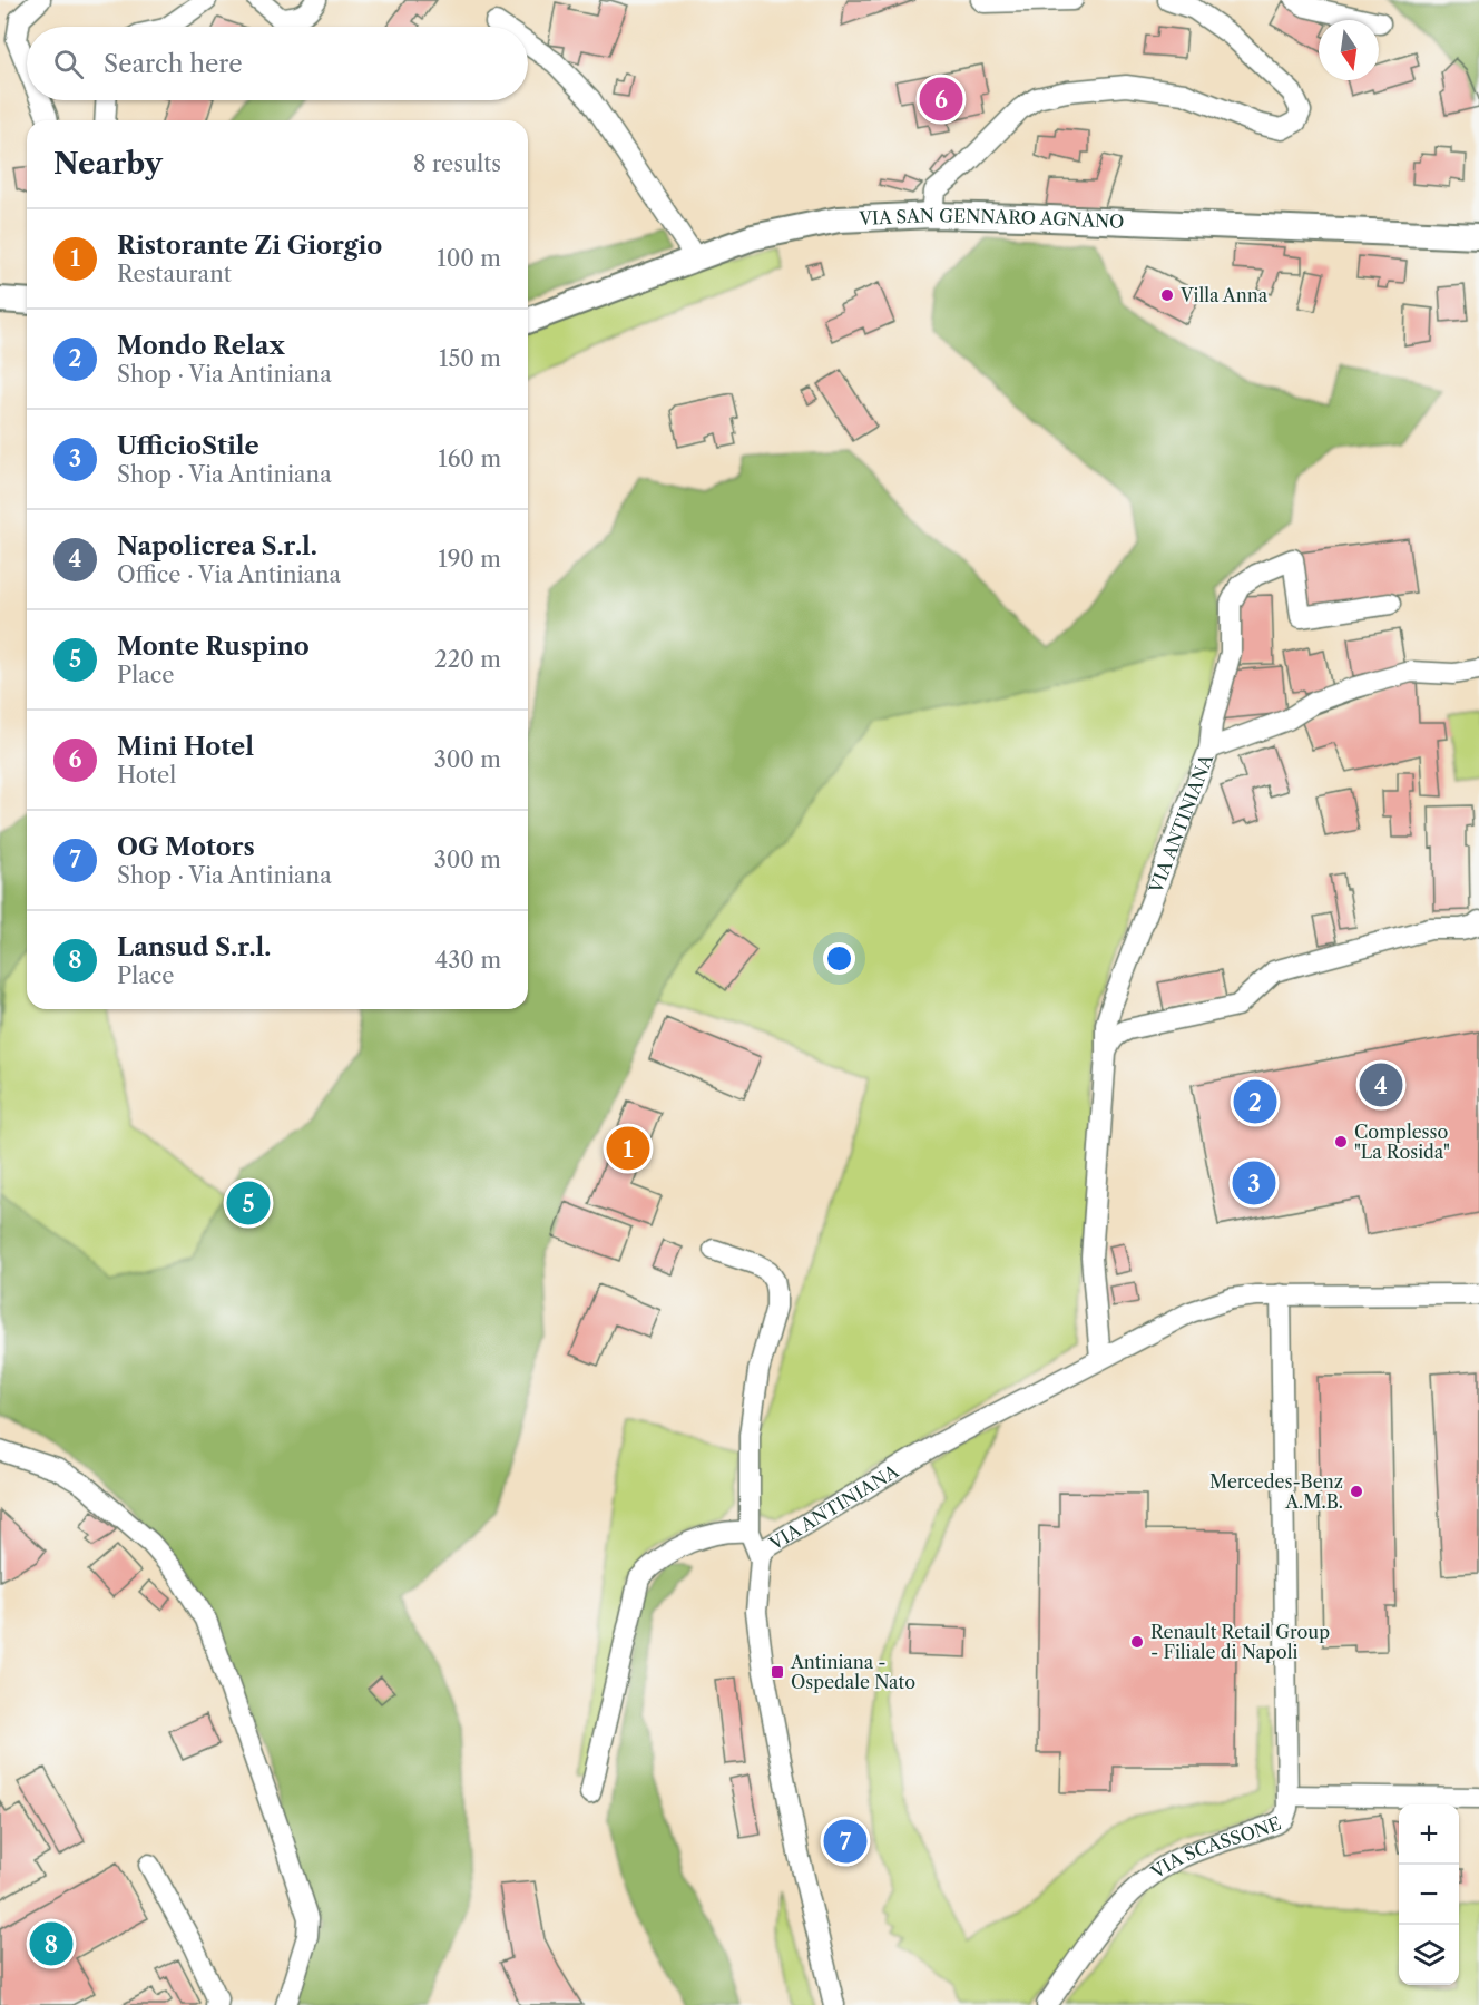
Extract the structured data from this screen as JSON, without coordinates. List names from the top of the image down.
{
  "streets": {
    "main road": ["VIA SAN GENNARO AGNANO"],
    "street": ["VIA ANTINIANA", "VIA SCASSONE"]
  },
  "crossings": [
    ["VIA ANTINIANA", "VIA SCASSONE"]
  ],
  "places": {
    "other": [
      "Villa Anna",
      "Complesso \"La Rosida\"",
      "Mercedes-Benz A.M.B.",
      "Renault Retail Group - Filiale di Napoli"
    ],
    "transit": ["Antiniana - Ospedale Nato"]
  },
  "north": "bottom",
  "page": {
    "search": "Search here",
    "pins": [
      "6",
      "4",
      "2",
      "1",
      "3",
      "5",
      "7",
      "8"
    ],
    "heading": ["Nearby", "8 results"],
    "list": [
      {
        "mark": "1",
        "name": "Ristorante Zi Giorgio",
        "note": "Restaurant",
        "value": "100 m"
      },
      {
        "mark": "2",
        "name": "Mondo Relax",
        "note": "Shop · Via Antiniana",
        "value": "150 m"
      },
      {
        "mark": "3",
        "name": "UfficioStile",
        "note": "Shop · Via Antiniana",
        "value": "160 m"
      },
      {
        "mark": "4",
        "name": "Napolicrea S.r.l.",
        "note": "Office · Via Antiniana",
        "value": "190 m"
      },
      {
        "mark": "5",
        "name": "Monte Ruspino",
        "note": "Place",
        "value": "220 m"
      },
      {
        "mark": "6",
        "name": "Mini Hotel",
        "note": "Hotel",
        "value": "300 m"
      },
      {
        "mark": "7",
        "name": "OG Motors",
        "note": "Shop · Via Antiniana",
        "value": "300 m"
      },
      {
        "mark": "8",
        "name": "Lansud S.r.l.",
        "note": "Place",
        "value": "430 m"
      }
    ],
    "map_buttons": ["+", "−"]
  }
}
